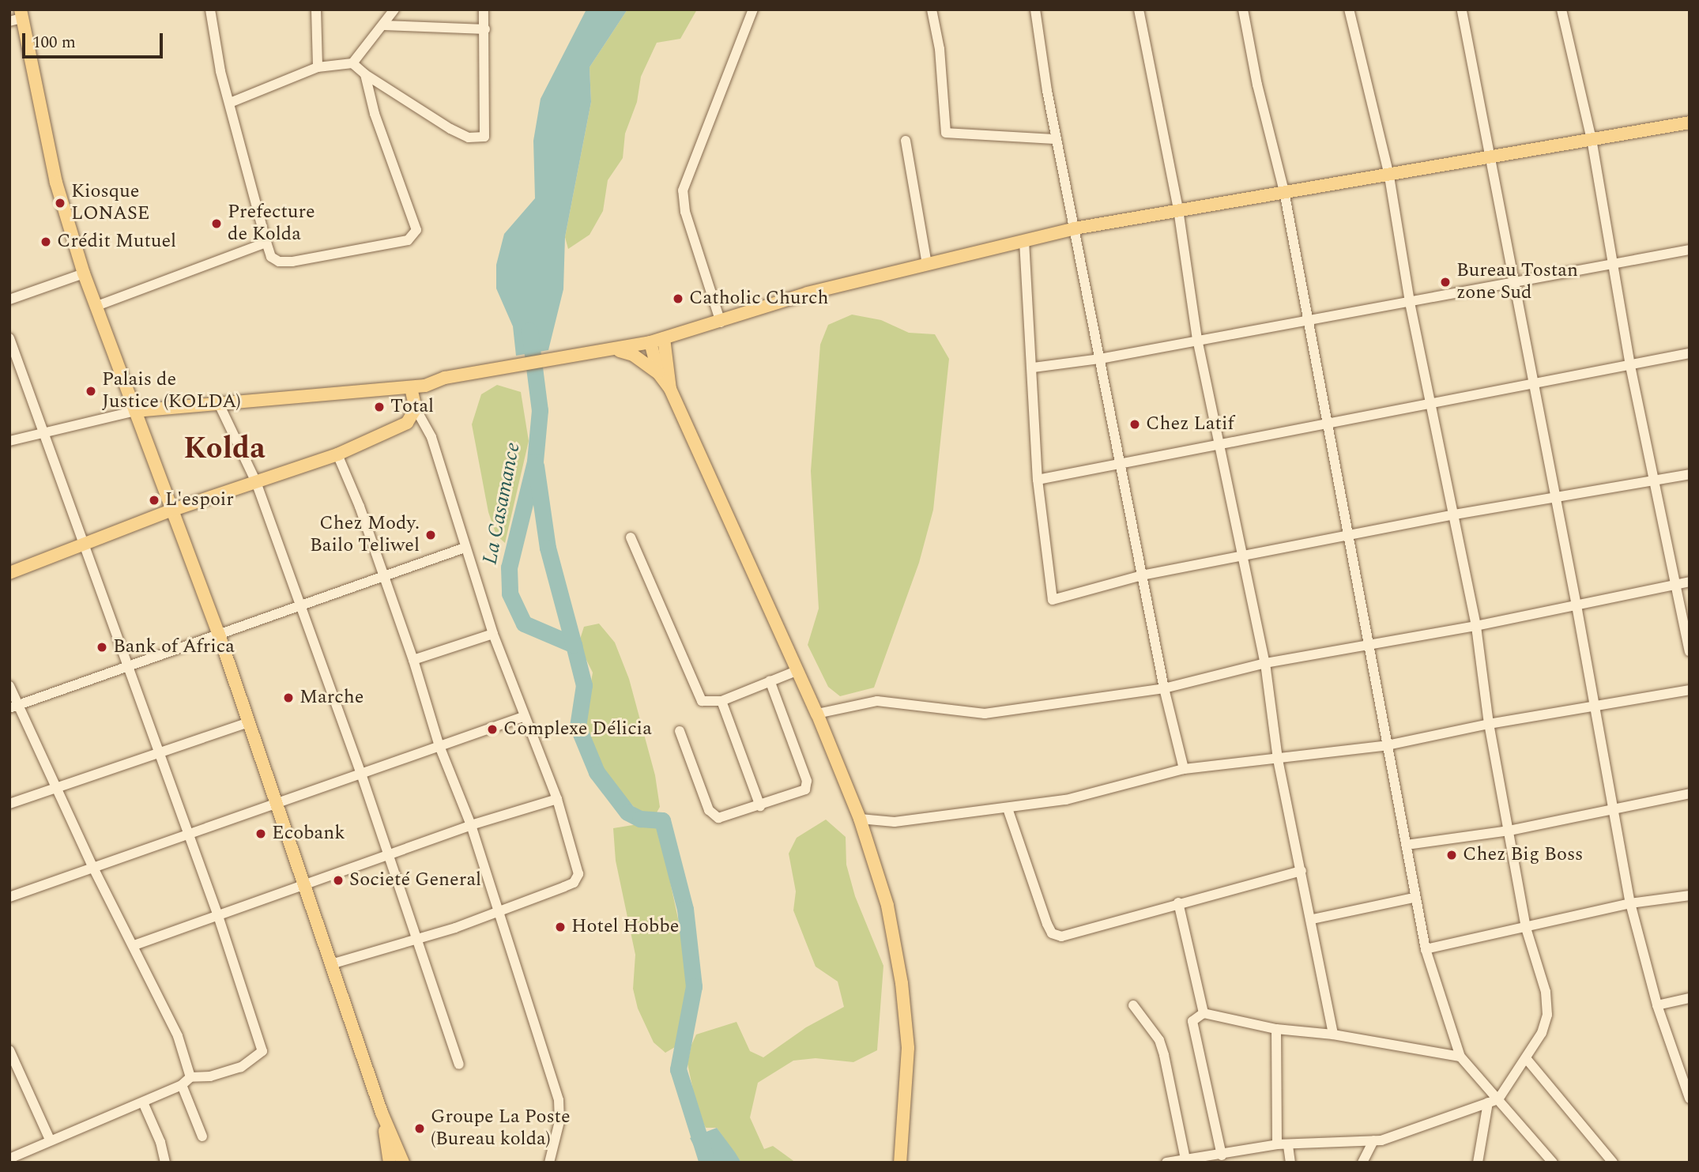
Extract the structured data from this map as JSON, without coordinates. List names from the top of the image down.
{
  "districts": ["Kolda"],
  "water": ["La Casamance"],
  "places": [
    "Kiosque LONASE",
    "Prefecture de Kolda",
    "Crédit Mutuel",
    "Bureau Tostan zone Sud",
    "Catholic Church",
    "Palais de Justice (KOLDA)",
    "Total",
    "Chez Latif",
    "L'espoir",
    "Chez Mody. Bailo Teliwel",
    "Bank of Africa",
    "Marche",
    "Complexe Délicia",
    "Ecobank",
    "Chez Big Boss",
    "Societé General",
    "Hotel Hobbe",
    "Groupe La Poste (Bureau kolda)"
  ],
  "scale_bar": "100 m"
}
